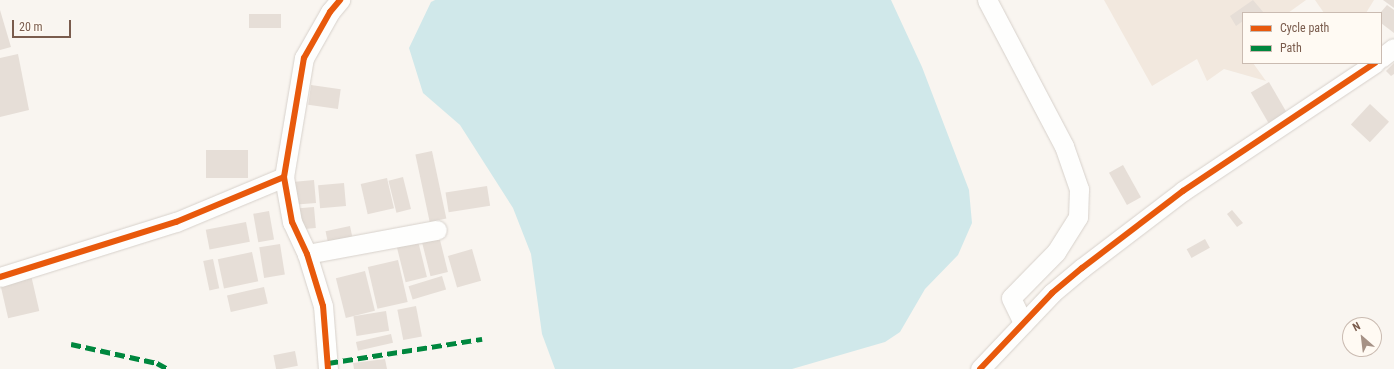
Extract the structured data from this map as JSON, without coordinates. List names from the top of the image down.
{
  "legend": ["Cycle path", "Path"],
  "scale_bar": "20 m",
  "north": "top left"
}
